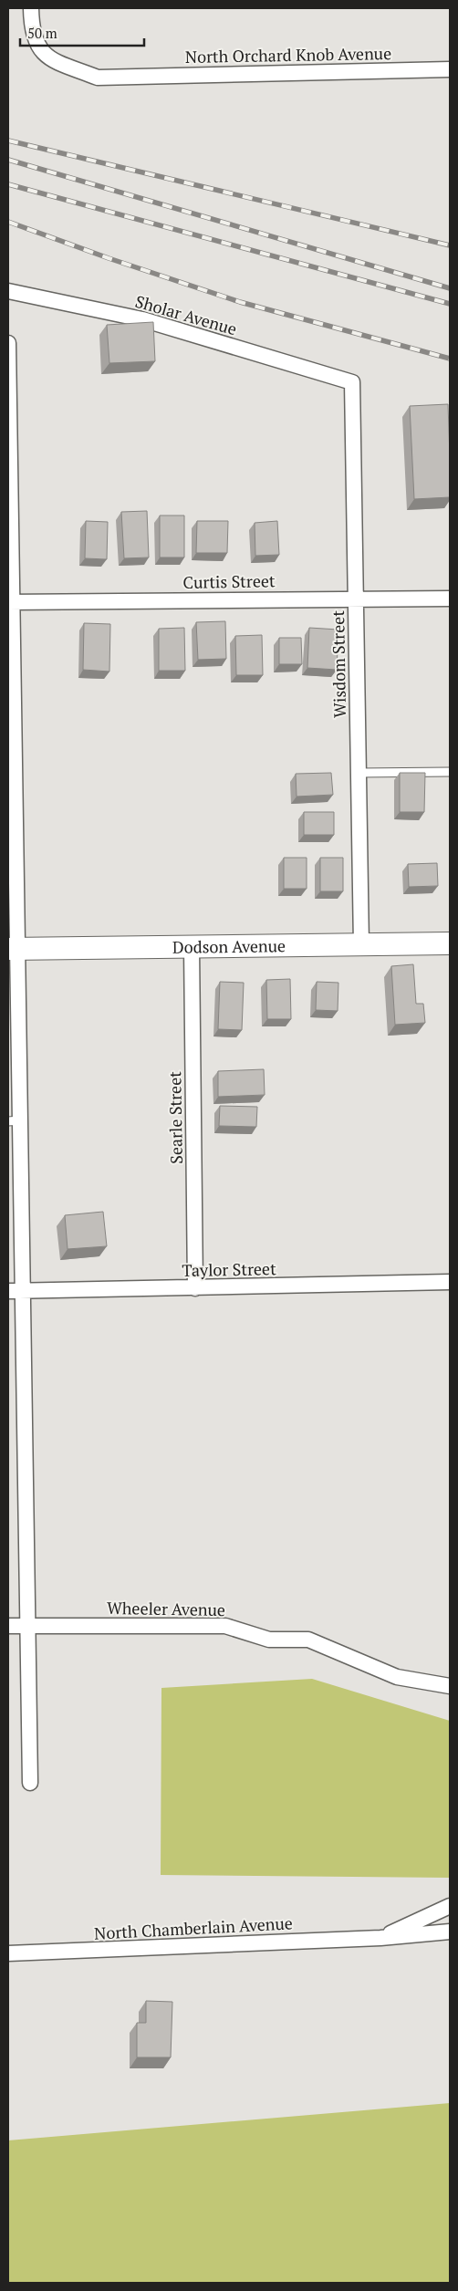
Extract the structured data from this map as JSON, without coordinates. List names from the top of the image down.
{
  "streets": {
    "street": [
      "North Orchard Knob Avenue",
      "Sholar Avenue",
      "Curtis Street",
      "Wisdom Street",
      "Dodson Avenue",
      "Searle Street",
      "Taylor Street",
      "Wheeler Avenue",
      "North Chamberlain Avenue"
    ]
  },
  "crossings": [
    ["Sholar Avenue", "Wisdom Street"],
    ["Curtis Street", "Wisdom Street"],
    ["Wisdom Street", "Dodson Avenue"],
    ["Dodson Avenue", "Searle Street"],
    ["Searle Street", "Taylor Street"]
  ],
  "scale_bar": "50 m"
}
